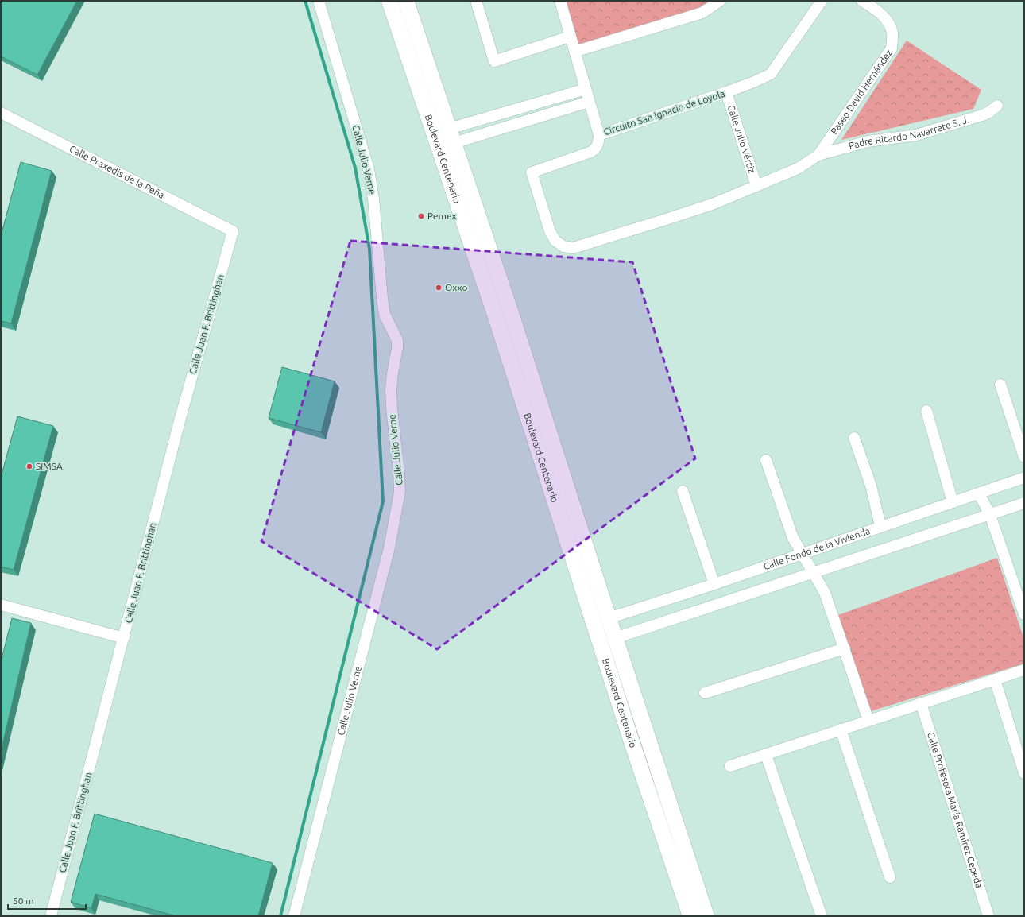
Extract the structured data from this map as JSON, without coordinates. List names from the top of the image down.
{
  "streets": {
    "main road": ["Boulevard Centenario"],
    "street": [
      "Paseo David Hernández",
      "Circuito San Ignacio de Loyola",
      "Padre Ricardo Navarrete S. J.",
      "Calle Julio Vértiz",
      "Calle Julio Verne",
      "Calle Praxedis de la Peña",
      "Calle Juan F. Brittinghan",
      "Calle Fondo de la Vivienda",
      "Calle Profesora María Ramírez Cepeda"
    ]
  },
  "crossings": [
    ["Paseo David Hernández", "Circuito San Ignacio de Loyola"],
    ["Paseo David Hernández", "Padre Ricardo Navarrete S. J."],
    ["Circuito San Ignacio de Loyola", "Padre Ricardo Navarrete S. J."],
    ["Circuito San Ignacio de Loyola", "Calle Julio Vértiz"],
    ["Boulevard Centenario", "Calle Fondo de la Vivienda"],
    ["Calle Praxedis de la Peña", "Calle Juan F. Brittinghan"]
  ],
  "places": ["Pemex", "Oxxo", "SIMSA"],
  "scale_bar": "50 m"
}
